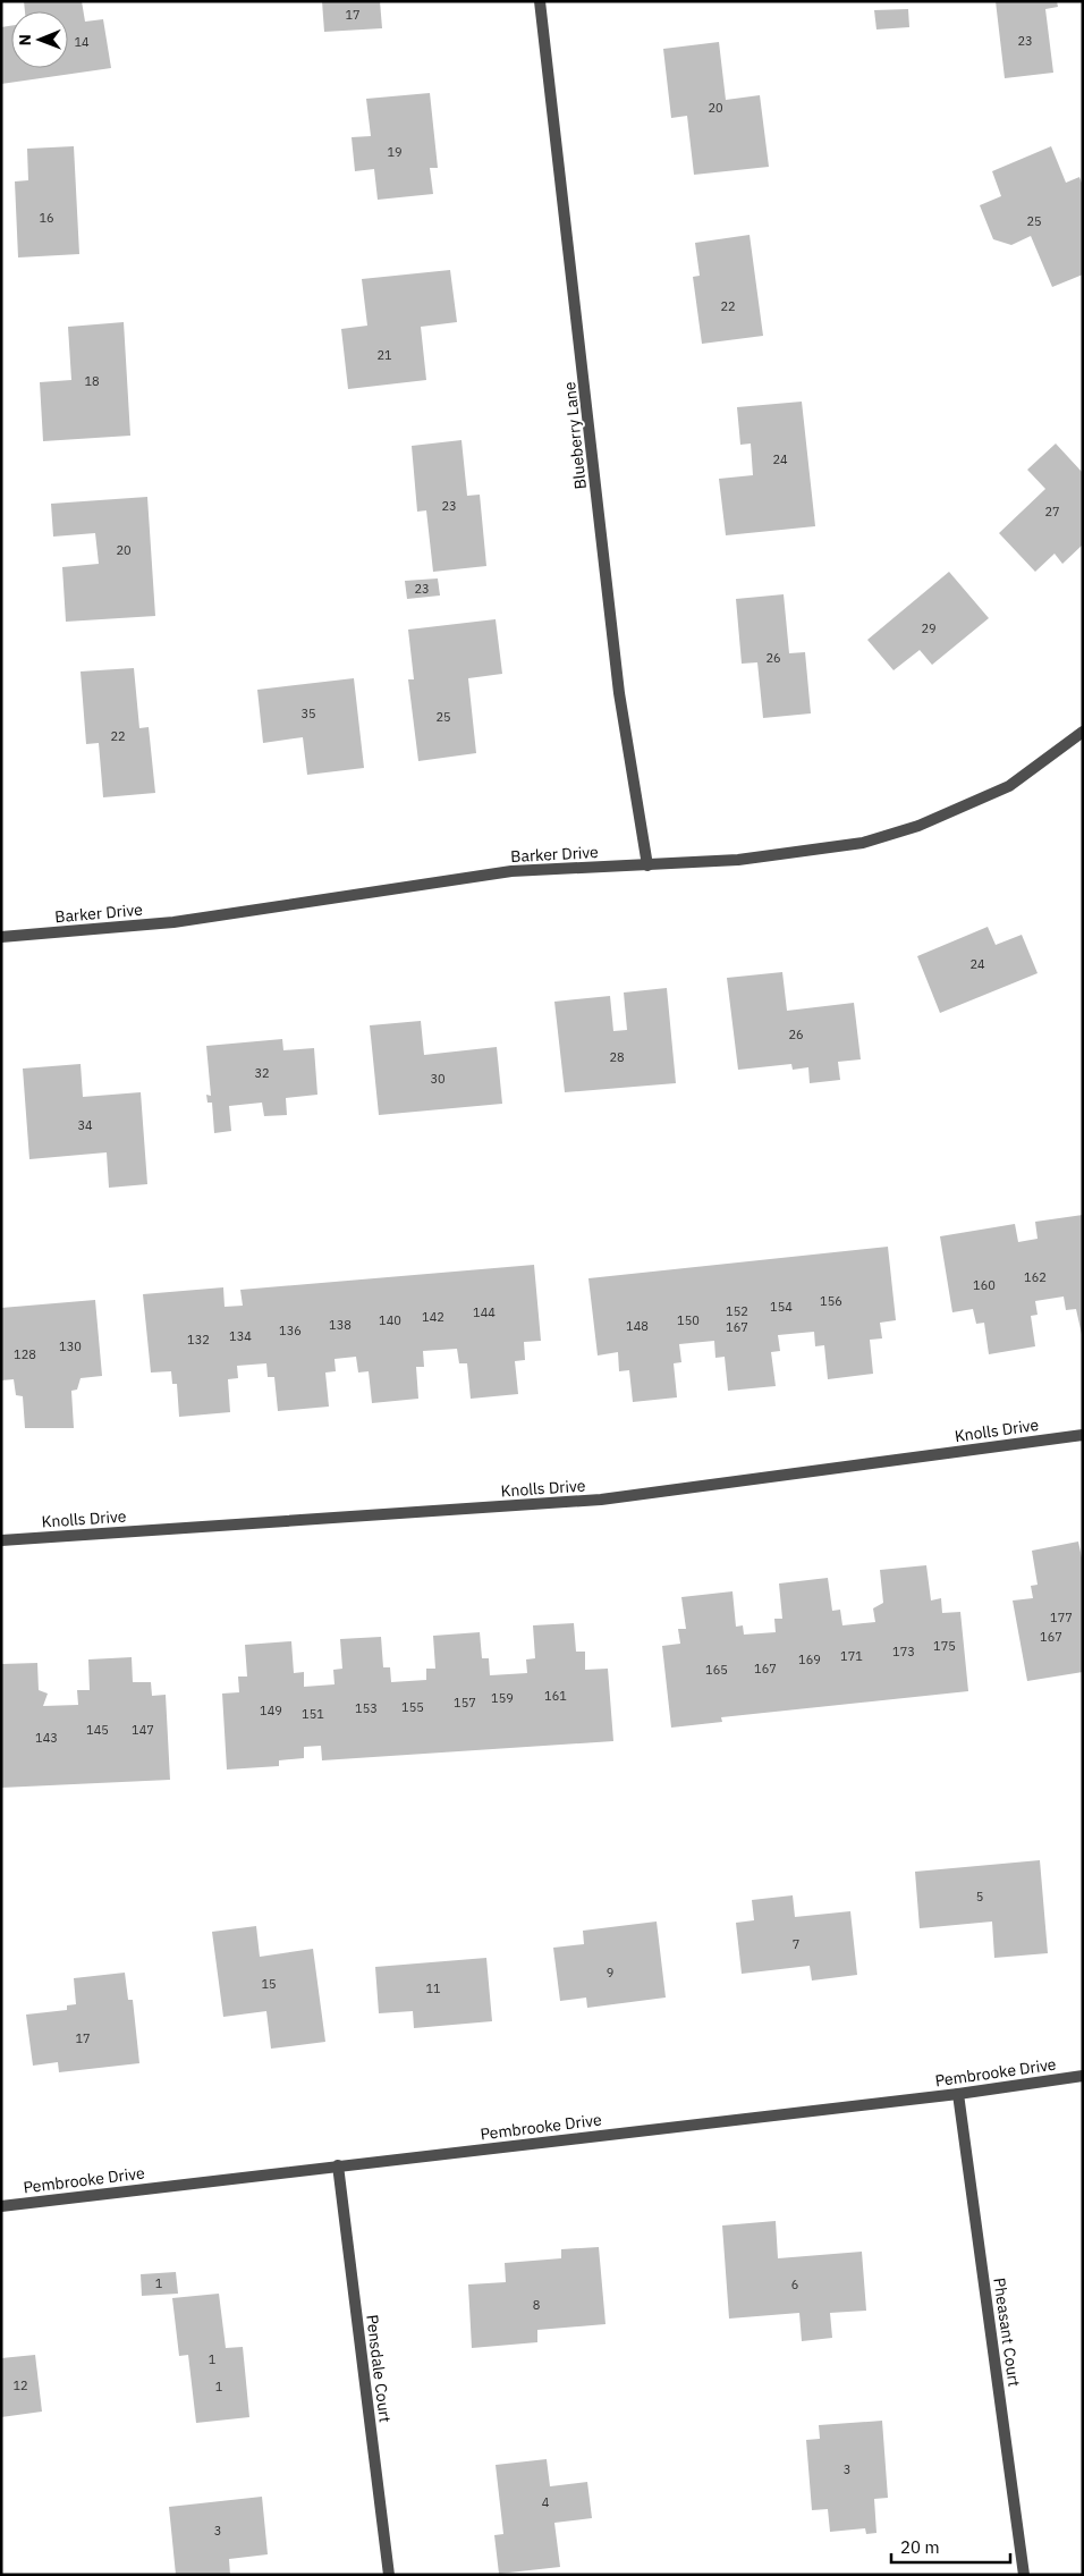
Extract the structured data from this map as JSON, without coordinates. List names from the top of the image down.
{
  "streets": {
    "street": [
      "Blueberry Lane",
      "Barker Drive",
      "Knolls Drive",
      "Pembrooke Drive",
      "Pheasant Court",
      "Pensdale Court"
    ]
  },
  "crossings": [
    ["Blueberry Lane", "Barker Drive"],
    ["Pembrooke Drive", "Pheasant Court"],
    ["Pembrooke Drive", "Pensdale Court"]
  ],
  "house_numbers": [
    "17",
    "23",
    "14",
    "20",
    "19",
    "16",
    "25",
    "22",
    "21",
    "18",
    "24",
    "23",
    "27",
    "20",
    "23",
    "29",
    "26",
    "35",
    "25",
    "22",
    "24",
    "26",
    "28",
    "32",
    "30",
    "34",
    "162",
    "160",
    "156",
    "154",
    "152",
    "144",
    "142",
    "140",
    "150",
    "138",
    "148",
    "167",
    "136",
    "134",
    "132",
    "130",
    "128",
    "177",
    "167",
    "175",
    "173",
    "171",
    "169",
    "167",
    "165",
    "161",
    "159",
    "157",
    "155",
    "153",
    "149",
    "151",
    "145",
    "147",
    "143",
    "5",
    "7",
    "9",
    "15",
    "11",
    "17",
    "1",
    "6",
    "8",
    "1",
    "12",
    "1",
    "3",
    "4",
    "3"
  ],
  "scale_bar": "20 m",
  "north": "left"
}
